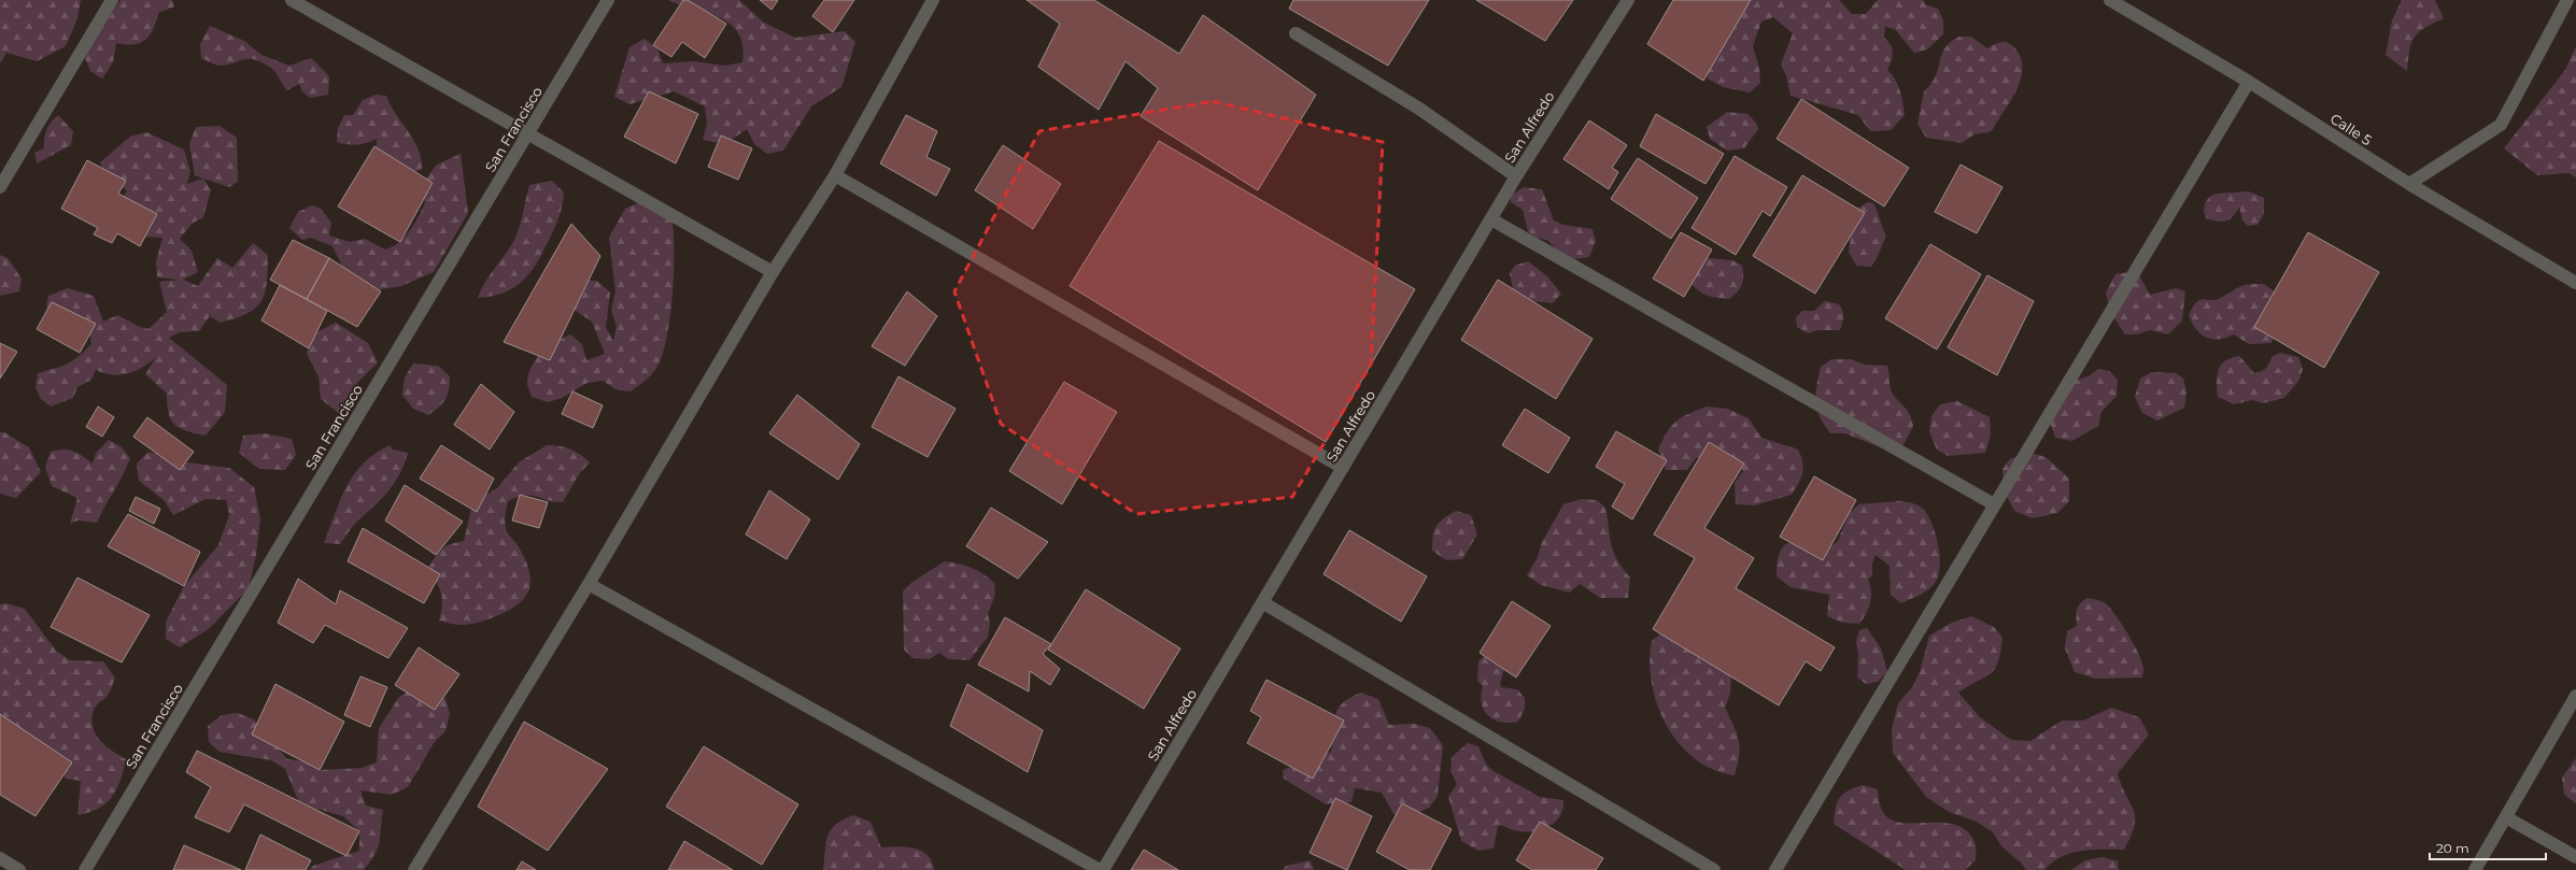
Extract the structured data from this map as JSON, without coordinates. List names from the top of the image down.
{
  "streets": {
    "street": ["San Alfredo", "San Francisco", "Calle 5"]
  },
  "scale_bar": "20 m"
}
